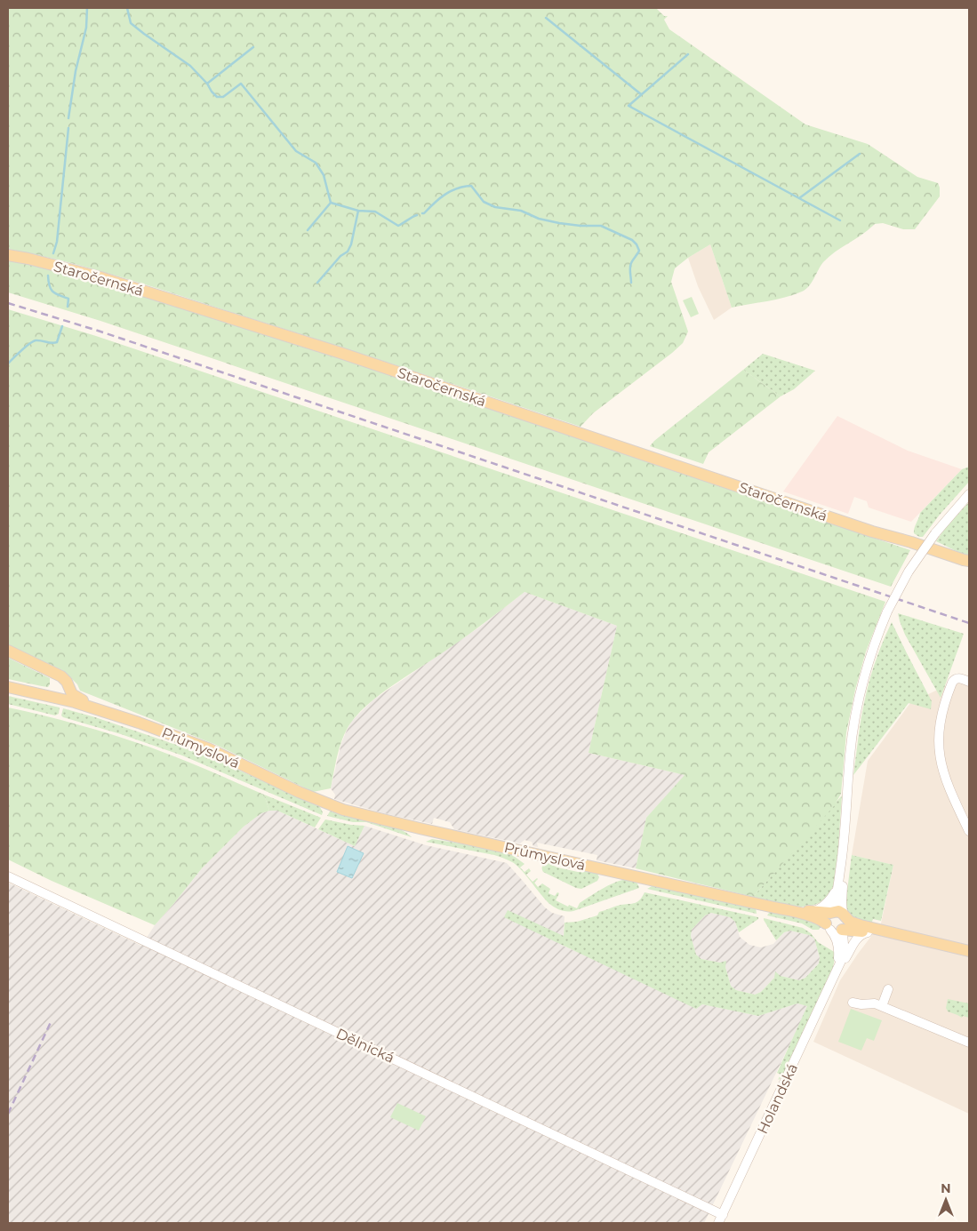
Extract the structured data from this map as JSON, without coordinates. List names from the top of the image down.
{
  "streets": {
    "main road": ["Staročernská", "Průmyslová"],
    "street": ["Dělnická", "Holandská"]
  },
  "crossings": [
    ["Průmyslová", "Holandská"],
    ["Dělnická", "Holandská"]
  ],
  "north": "top"
}
